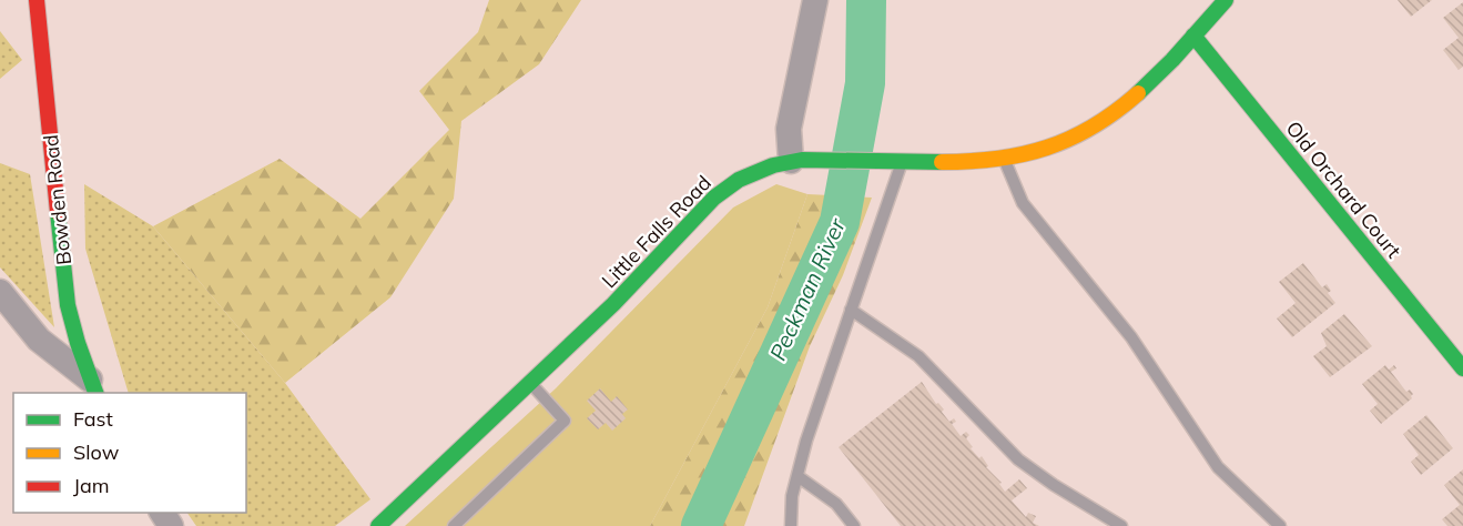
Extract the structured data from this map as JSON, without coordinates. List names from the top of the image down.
{
  "streets": {
    "street": ["Old Orchard Court", "Bowden Road", "Little Falls Road"]
  },
  "crossings": [
    ["Old Orchard Court", "Little Falls Road"]
  ],
  "water": ["Peckman River"],
  "legend": ["Fast", "Slow", "Jam"]
}
